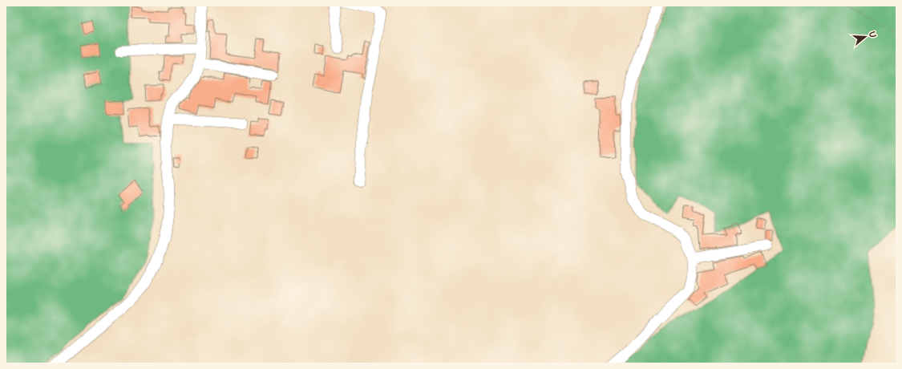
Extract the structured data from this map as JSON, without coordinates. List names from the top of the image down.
{
  "north": "right"
}
